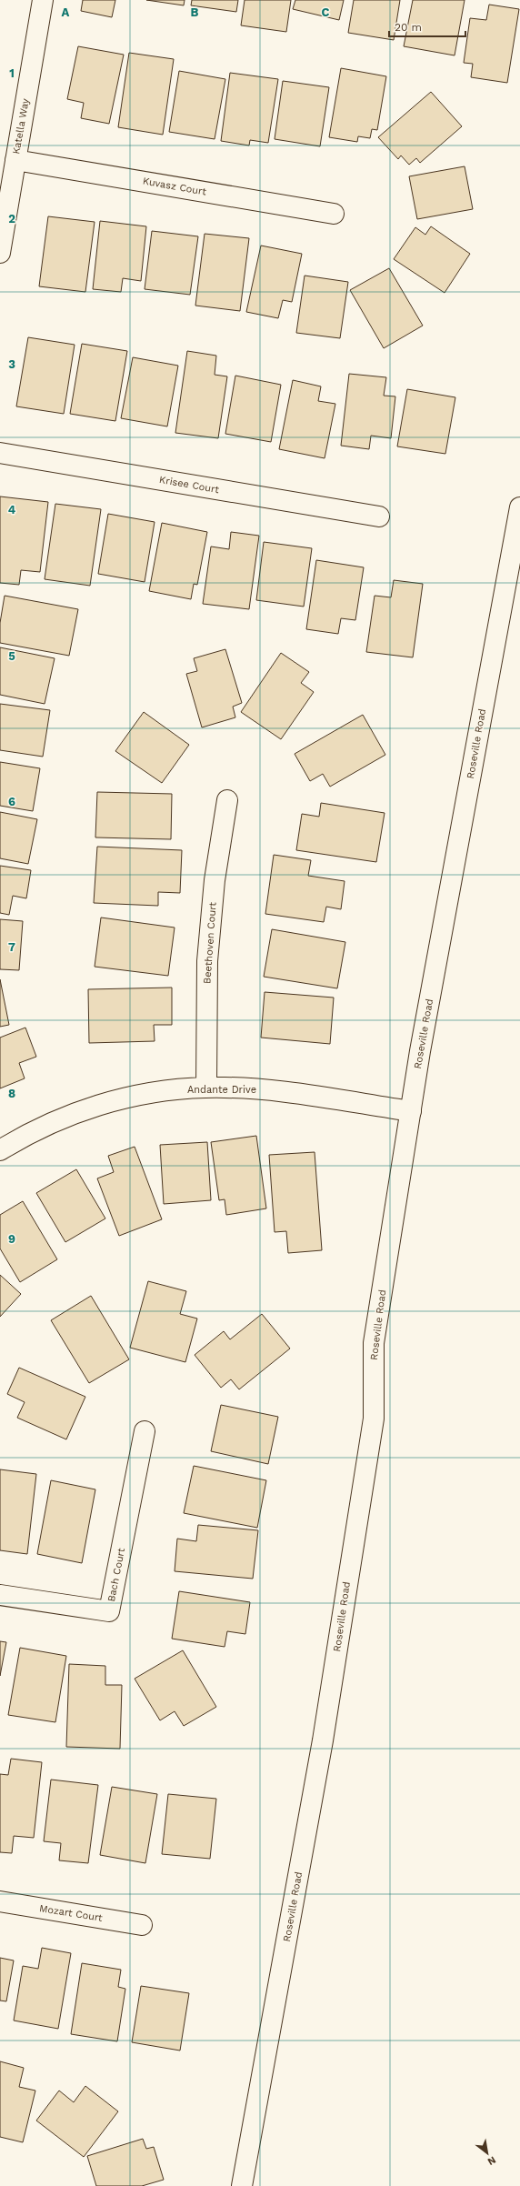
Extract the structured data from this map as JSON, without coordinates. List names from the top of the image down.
{
  "streets": {
    "street": [
      "Katella Way",
      "Kuvasz Court",
      "Krisee Court",
      "Roseville Road",
      "Beethoven Court",
      "Andante Drive",
      "Bach Court",
      "Mozart Court"
    ]
  },
  "crossings": [
    ["Katella Way", "Kuvasz Court"],
    ["Roseville Road", "Andante Drive"],
    ["Beethoven Court", "Andante Drive"]
  ],
  "scale_bar": "20 m",
  "north": "bottom right",
  "grid": {
    "columns": ["A", "B", "C"],
    "rows": [
      "1",
      "2",
      "3",
      "4",
      "5",
      "6",
      "7",
      "8",
      "9"
    ]
  }
}
